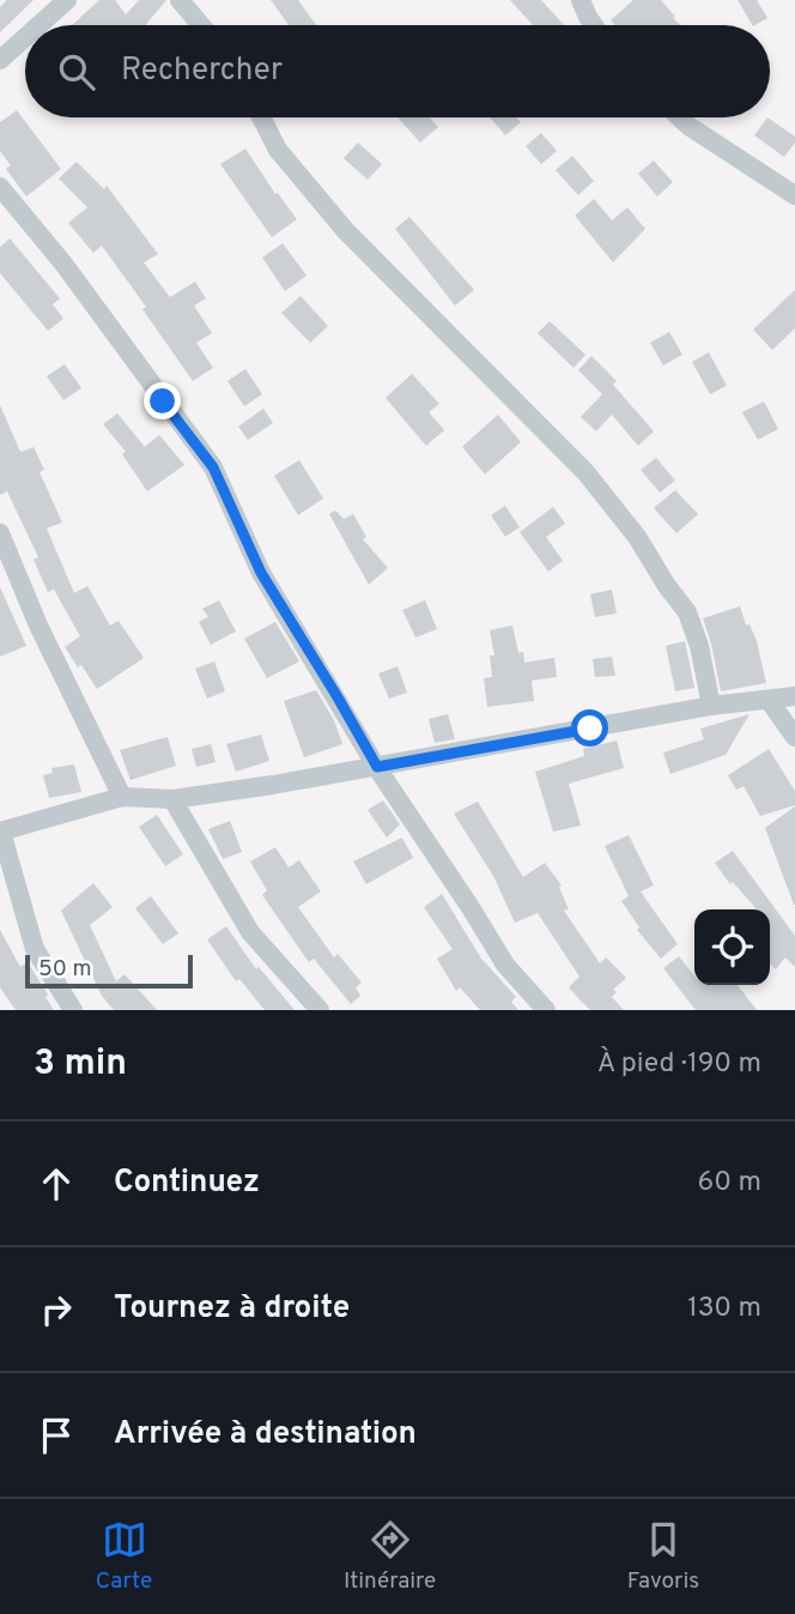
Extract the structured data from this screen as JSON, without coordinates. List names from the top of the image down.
{
  "scale_bar": "50 m",
  "page": {
    "search": "Rechercher",
    "scale": "50 m",
    "heading": ["3 min", "À pied · 190 m"],
    "list": [
      ["Continuez", "60 m"],
      ["Tournez à droite", "130 m"],
      "Arrivée à destination"
    ],
    "nav": ["Carte", "Itinéraire", "Favoris"]
  }
}
